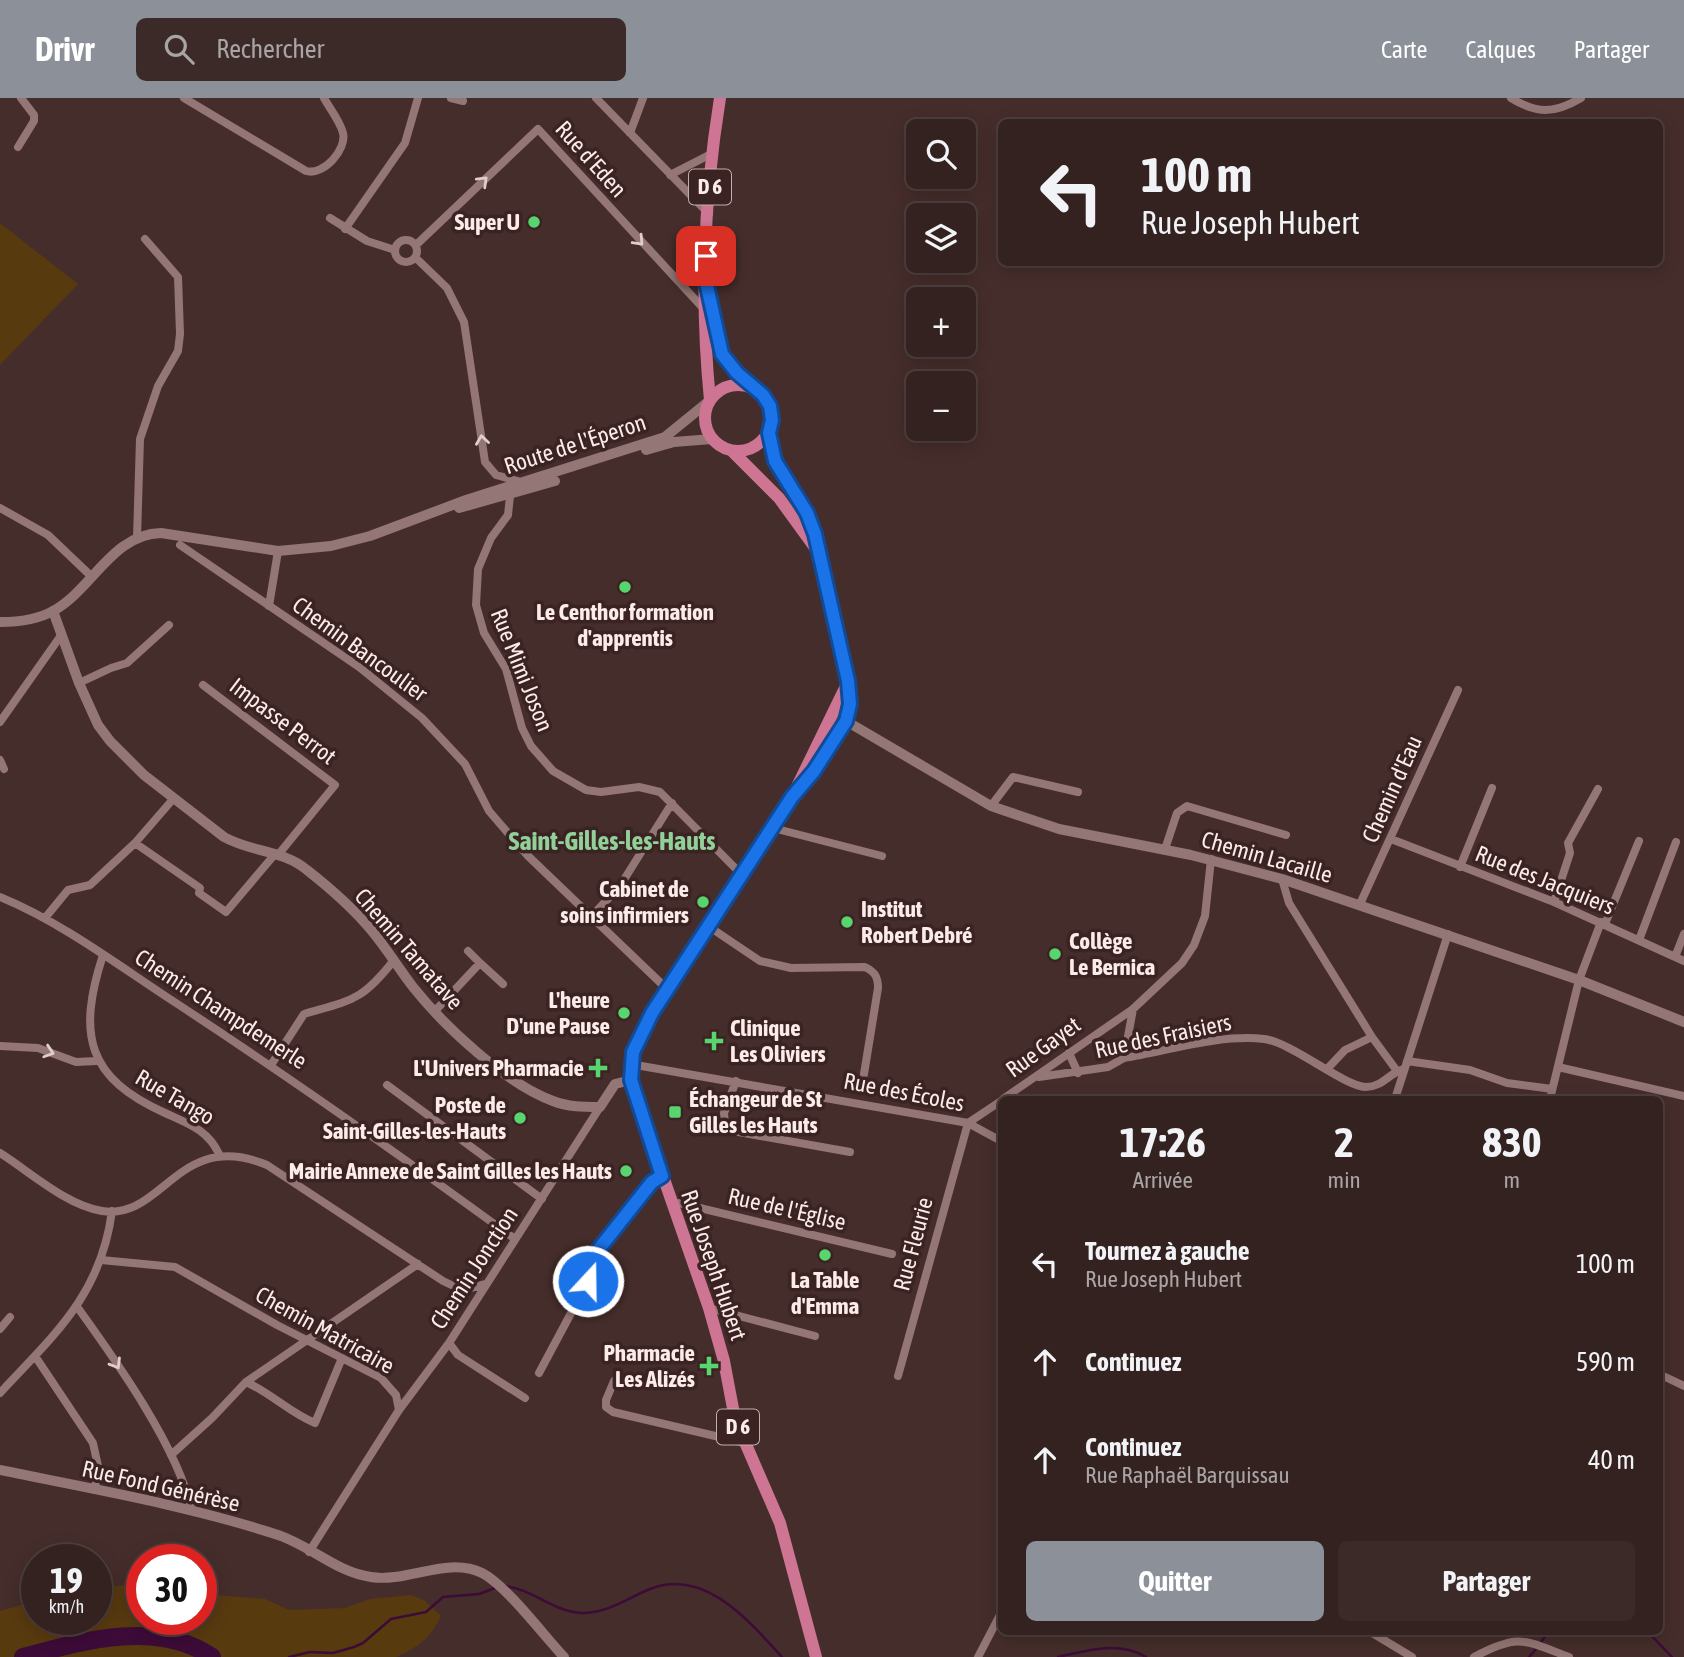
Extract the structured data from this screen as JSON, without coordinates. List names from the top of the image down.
{
  "streets": {
    "main road": ["D 6", "Route de l'Éperon", "Rue Joseph Hubert"],
    "street": [
      "Rue d'Eden",
      "Chemin Bancoulier",
      "Rue Mimi Joson",
      "Impasse Perrot",
      "Chemin d'Eau",
      "Chemin Lacaille",
      "Rue des Jacquiers",
      "Chemin Tamatave",
      "Chemin Champdemerle",
      "Rue des Fraisiers",
      "Rue Gayet",
      "Rue des Écoles",
      "Rue Tango",
      "Rue de l'Église",
      "Rue Fleurie",
      "Chemin Jonction",
      "Chemin Matricaire",
      "Rue Fond Générèse"
    ]
  },
  "crossings": [
    ["Rue d'Eden", "D 6"],
    ["D 6", "Route de l'Éperon"],
    ["D 6", "Rue Joseph Hubert"],
    ["Route de l'Éperon", "Rue Mimi Joson"],
    ["Route de l'Éperon", "Rue Joseph Hubert"],
    ["Chemin Bancoulier", "Rue Joseph Hubert"],
    ["Rue Mimi Joson", "Rue Joseph Hubert"],
    ["Impasse Perrot", "Chemin Tamatave"],
    ["Chemin d'Eau", "Chemin Lacaille"],
    ["Chemin d'Eau", "Rue des Jacquiers"],
    ["Chemin Lacaille", "Rue Gayet"],
    ["Chemin Lacaille", "Rue Joseph Hubert"],
    ["Chemin Tamatave", "Chemin Jonction"],
    ["Chemin Champdemerle", "Chemin Jonction"],
    ["Rue des Fraisiers", "Rue Gayet"],
    ["Rue Gayet", "Rue des Écoles"],
    ["Rue Gayet", "Rue Fleurie"],
    ["Rue des Écoles", "Rue Fleurie"],
    ["Rue des Écoles", "Rue Joseph Hubert"],
    ["Rue de l'Église", "Rue Joseph Hubert"],
    ["Chemin Jonction", "Chemin Matricaire"],
    ["Chemin Matricaire", "Rue Fond Générèse"]
  ],
  "districts": ["Saint-Gilles-les-Hauts"],
  "places": {
    "other": [
      "Super U",
      "Le Centhor formation d'apprentis",
      "Cabinet de soins infirmiers",
      "Institut Robert Debré",
      "Collège Le Bernica",
      "L'heure D'une Pause",
      "Poste de Saint-Gilles-les-Hauts",
      "Mairie Annexe de Saint Gilles les Hauts",
      "La Table d'Emma"
    ],
    "health": ["Clinique Les Oliviers", "L'Univers Pharmacie", "Pharmacie Les Alizés"],
    "transit": ["Échangeur de St Gilles les Hauts"]
  },
  "page": {
    "header": "Drivr",
    "search": "Rechercher",
    "nav": ["Carte", "Calques", "Partager"],
    "map_buttons": ["+", "−"],
    "turn": ["100 m", "Rue Joseph Hubert"],
    "eta": [
      "17:26",
      "Arrivée",
      "2",
      "min",
      "830",
      "m"
    ],
    "list": [
      {
        "name": "Tournez à gauche",
        "note": "Rue Joseph Hubert",
        "value": "100 m"
      },
      {
        "name": "Continuez",
        "value": "590 m"
      },
      {
        "name": "Continuez",
        "note": "Rue Raphaël Barquissau",
        "value": "40 m"
      }
    ],
    "buttons": ["Quitter", "Partager"],
    "speed": "19 km/h",
    "limit": "30"
  }
}
